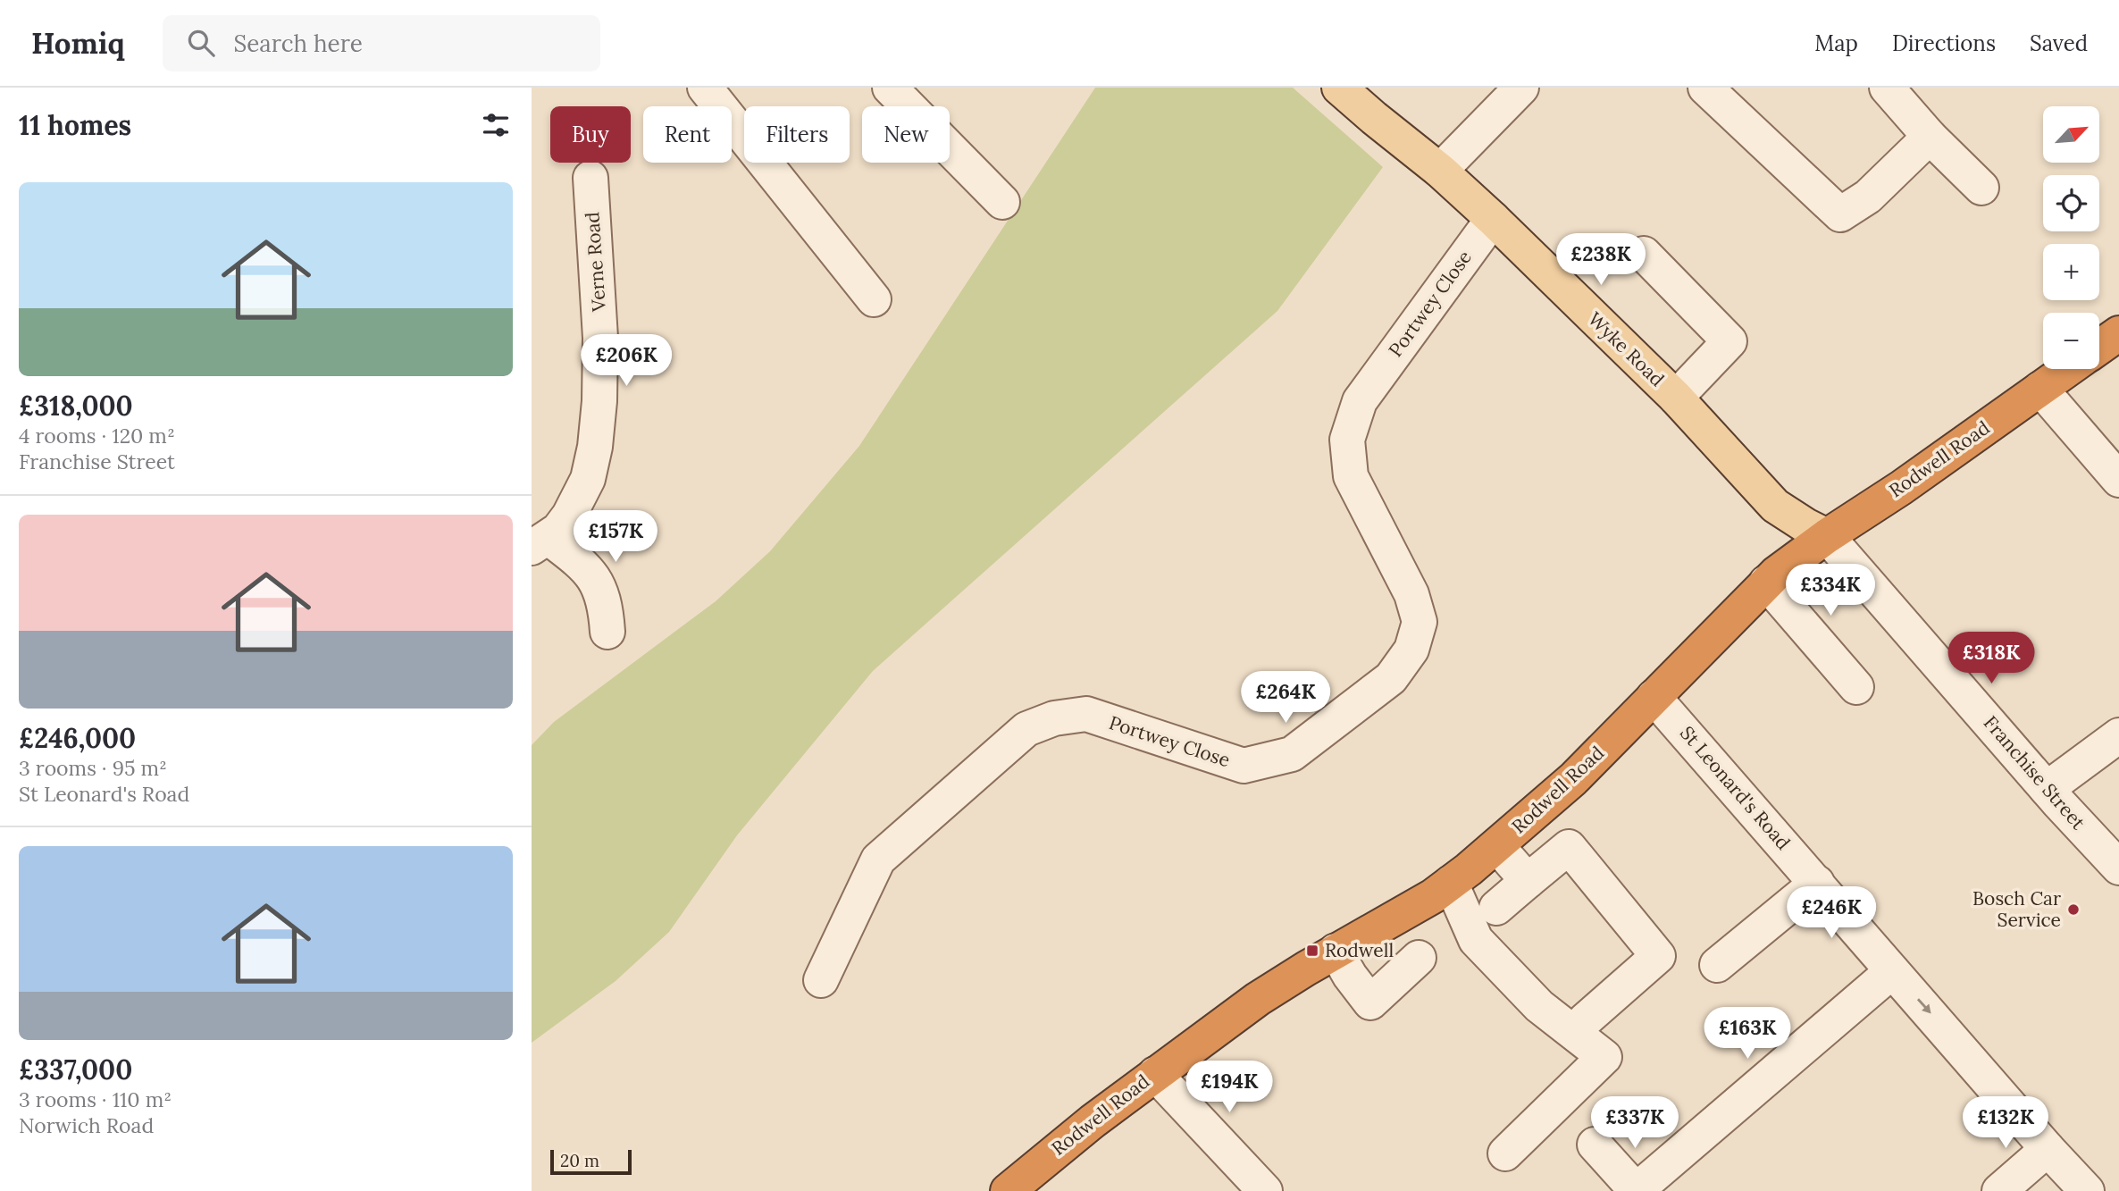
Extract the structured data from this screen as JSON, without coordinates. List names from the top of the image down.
{
  "streets": {
    "highway": ["Rodwell Road"],
    "main road": ["Wyke Road"],
    "street": [
      "Verne Road",
      "Portwey Close",
      "Franchise Street",
      "St Leonard's Road"
    ]
  },
  "crossings": [
    ["Portwey Close", "Wyke Road"],
    ["Wyke Road", "Rodwell Road"],
    ["Wyke Road", "Franchise Street"],
    ["Rodwell Road", "Franchise Street"],
    ["Rodwell Road", "St Leonard's Road"]
  ],
  "one_way": ["St Leonard's Road"],
  "places": {
    "other": ["Bosch Car Service"],
    "transit": ["Rodwell"]
  },
  "scale_bar": "20 m",
  "north": "top right",
  "page": {
    "header": "Homiq",
    "search": "Search here",
    "nav": ["Map", "Directions", "Saved"],
    "heading": "11 homes",
    "map_buttons": ["+", "−"],
    "chip": [
      "Buy",
      "Rent",
      "Filters",
      "New"
    ],
    "list": [
      {
        "name": "£318,000",
        "note": "4 rooms · 120 m² · Franchise Street"
      },
      {
        "name": "£246,000",
        "note": "3 rooms · 95 m² · St Leonard's Road"
      },
      {
        "name": "£337,000",
        "note": "3 rooms · 110 m² · Norwich Road"
      }
    ],
    "price": [
      "£238K",
      "£206K",
      "£157K",
      "£334K",
      "£318K",
      "£264K",
      "£246K",
      "£163K",
      "£194K",
      "£337K",
      "£132K"
    ],
    "scale": "20 m"
  }
}
